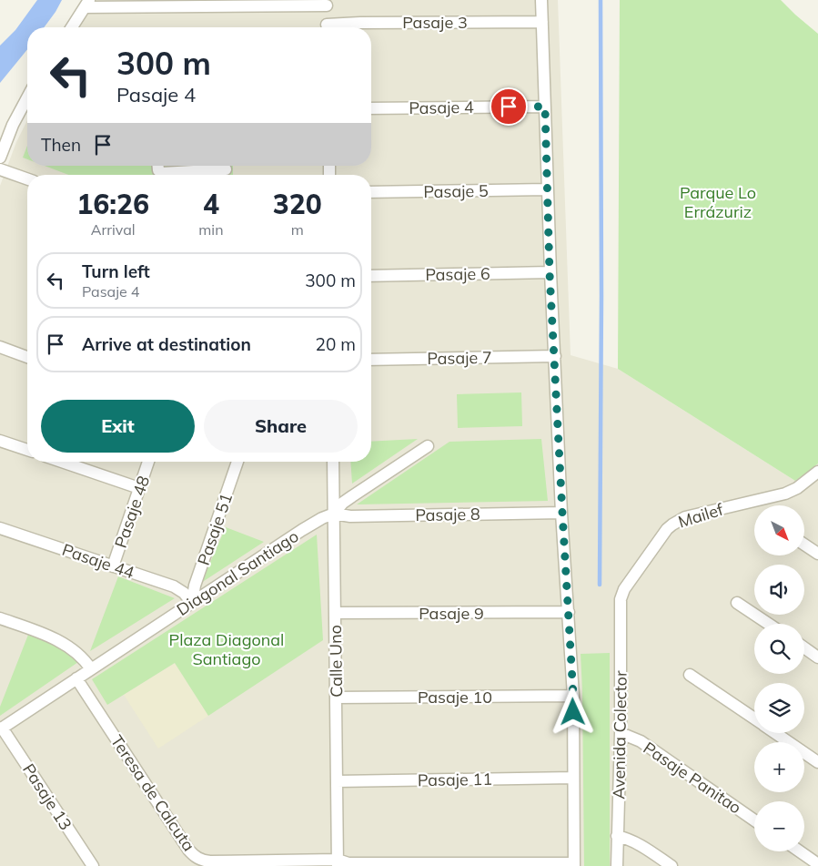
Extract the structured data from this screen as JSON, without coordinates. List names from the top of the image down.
{
  "streets": {
    "street": [
      "Pasaje 3",
      "Pasaje 4",
      "Pasaje 5",
      "Pasaje 6",
      "Pasaje 7",
      "Pasaje 48",
      "Pasaje 8",
      "Mailef",
      "Pasaje 51",
      "Pasaje 44",
      "Diagonal Santiago",
      "Pasaje 9",
      "Calle Uno",
      "Pasaje 10",
      "Avenida Colector",
      "Pasaje Panitao",
      "Pasaje 11",
      "Teresa de Calcuta",
      "Pasaje 13"
    ]
  },
  "crossings": [
    ["Pasaje 48", "Pasaje 44"],
    ["Pasaje 8", "Diagonal Santiago"],
    ["Pasaje 8", "Calle Uno"],
    ["Mailef", "Avenida Colector"],
    ["Pasaje 51", "Pasaje 44"],
    ["Pasaje 51", "Diagonal Santiago"],
    ["Pasaje 44", "Diagonal Santiago"],
    ["Diagonal Santiago", "Calle Uno"],
    ["Diagonal Santiago", "Teresa de Calcuta"],
    ["Diagonal Santiago", "Pasaje 13"],
    ["Pasaje 9", "Calle Uno"],
    ["Calle Uno", "Pasaje 10"],
    ["Calle Uno", "Pasaje 11"],
    ["Calle Uno", "Teresa de Calcuta"],
    ["Avenida Colector", "Pasaje Panitao"]
  ],
  "parks": ["Parque Lo Errázuriz", "Plaza Diagonal Santiago"],
  "north": "bottom right",
  "page": {
    "turn": ["300 m", "Pasaje 4"],
    "then": "Then",
    "eta": [
      "16:26",
      "Arrival",
      "4",
      "min",
      "320",
      "m"
    ],
    "list": [
      {
        "name": "Turn left",
        "note": "Pasaje 4",
        "value": "300 m"
      },
      {
        "name": "Arrive at destination",
        "value": "20 m"
      }
    ],
    "buttons": ["Exit", "Share"],
    "map_buttons": ["+", "−"]
  }
}
